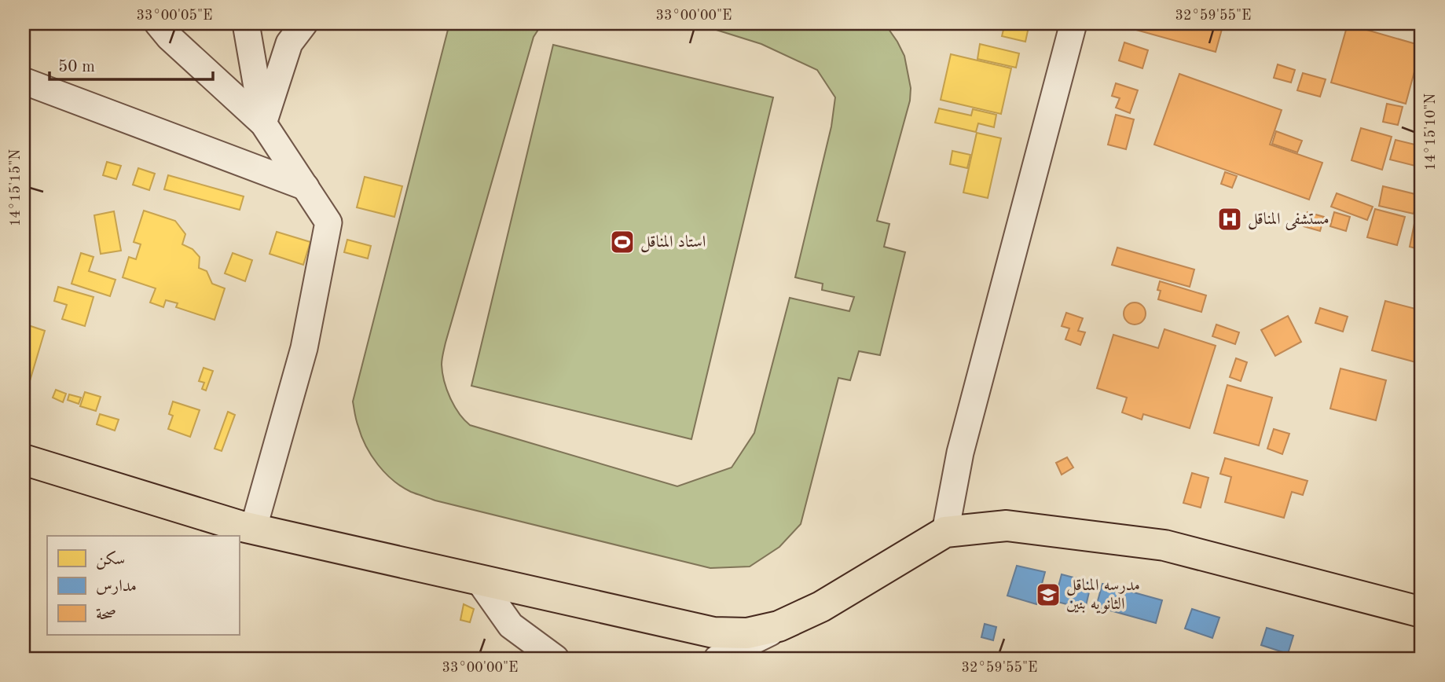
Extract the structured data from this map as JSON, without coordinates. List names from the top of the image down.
{
  "places": {
    "hospital": ["مستشفى المناقل"],
    "sports": ["استاد المناقل"],
    "school or university": ["مدرسه المناقل الثانويه بنين"]
  },
  "legend": ["سكن", "مدارس", "صحة"],
  "scale_bar": "50 m",
  "coordinates": [
    "33°00'05\"E",
    "33°00'00\"E",
    "32°59'55\"E",
    "14°15'10\"N",
    "14°15'15\"N"
  ]
}
